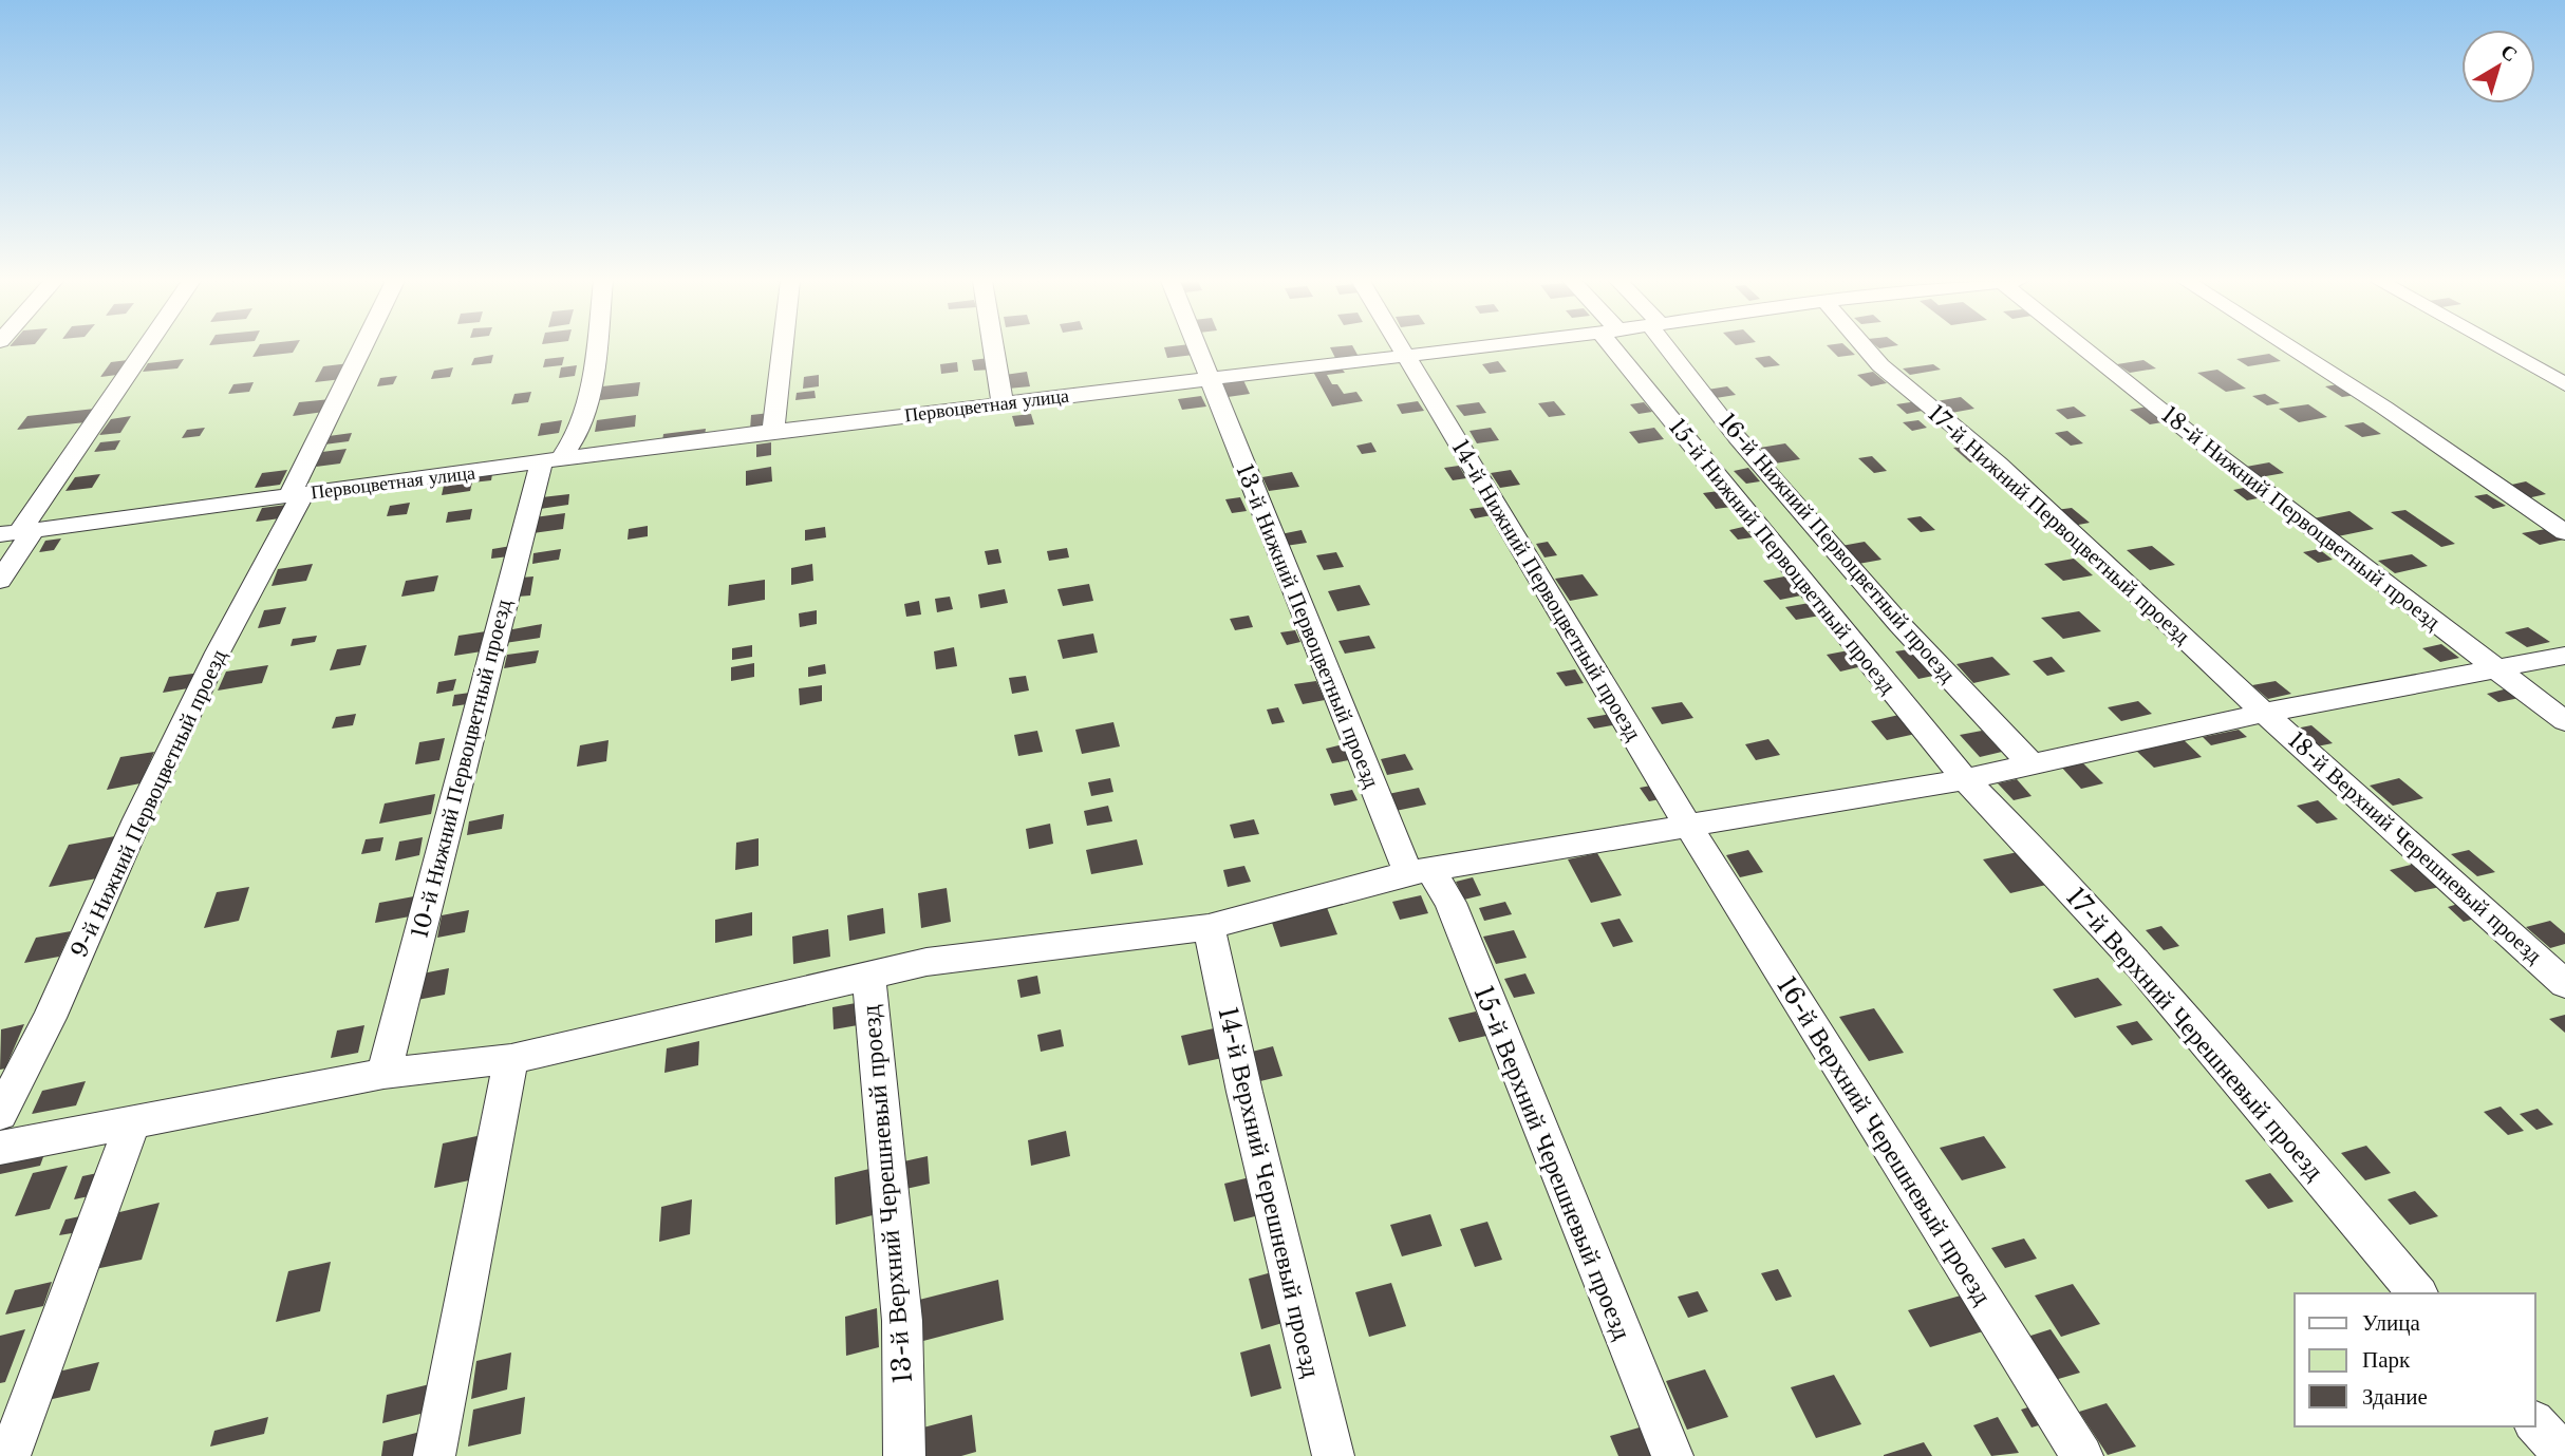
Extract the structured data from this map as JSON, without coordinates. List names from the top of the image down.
{
  "streets": {
    "lane": [
      "Первоцветная улица",
      "18-й Нижний Первоцветный проезд",
      "17-й Нижний Первоцветный проезд",
      "16-й Нижний Первоцветный проезд",
      "15-й Нижний Первоцветный проезд",
      "14-й Нижний Первоцветный проезд",
      "13-й Нижний Первоцветный проезд",
      "10-й Нижний Первоцветный проезд",
      "9-й Нижний Первоцветный проезд",
      "18-й Верхний Черешневый проезд",
      "17-й Верхний Черешневый проезд",
      "16-й Верхний Черешневый проезд",
      "15-й Верхний Черешневый проезд",
      "14-й Верхний Черешневый проезд",
      "13-й Верхний Черешневый проезд"
    ]
  },
  "crossings": [
    ["Первоцветная улица", "14-й Нижний Первоцветный проезд"],
    ["Первоцветная улица", "13-й Нижний Первоцветный проезд"],
    ["Первоцветная улица", "10-й Нижний Первоцветный проезд"],
    ["Первоцветная улица", "9-й Нижний Первоцветный проезд"],
    ["17-й Нижний Первоцветный проезд", "18-й Верхний Черешневый проезд"],
    ["15-й Нижний Первоцветный проезд", "17-й Верхний Черешневый проезд"],
    ["14-й Нижний Первоцветный проезд", "16-й Верхний Черешневый проезд"],
    ["13-й Нижний Первоцветный проезд", "15-й Верхний Черешневый проезд"]
  ],
  "legend": ["Улица", "Парк", "Здание"],
  "north": "top right"
}
